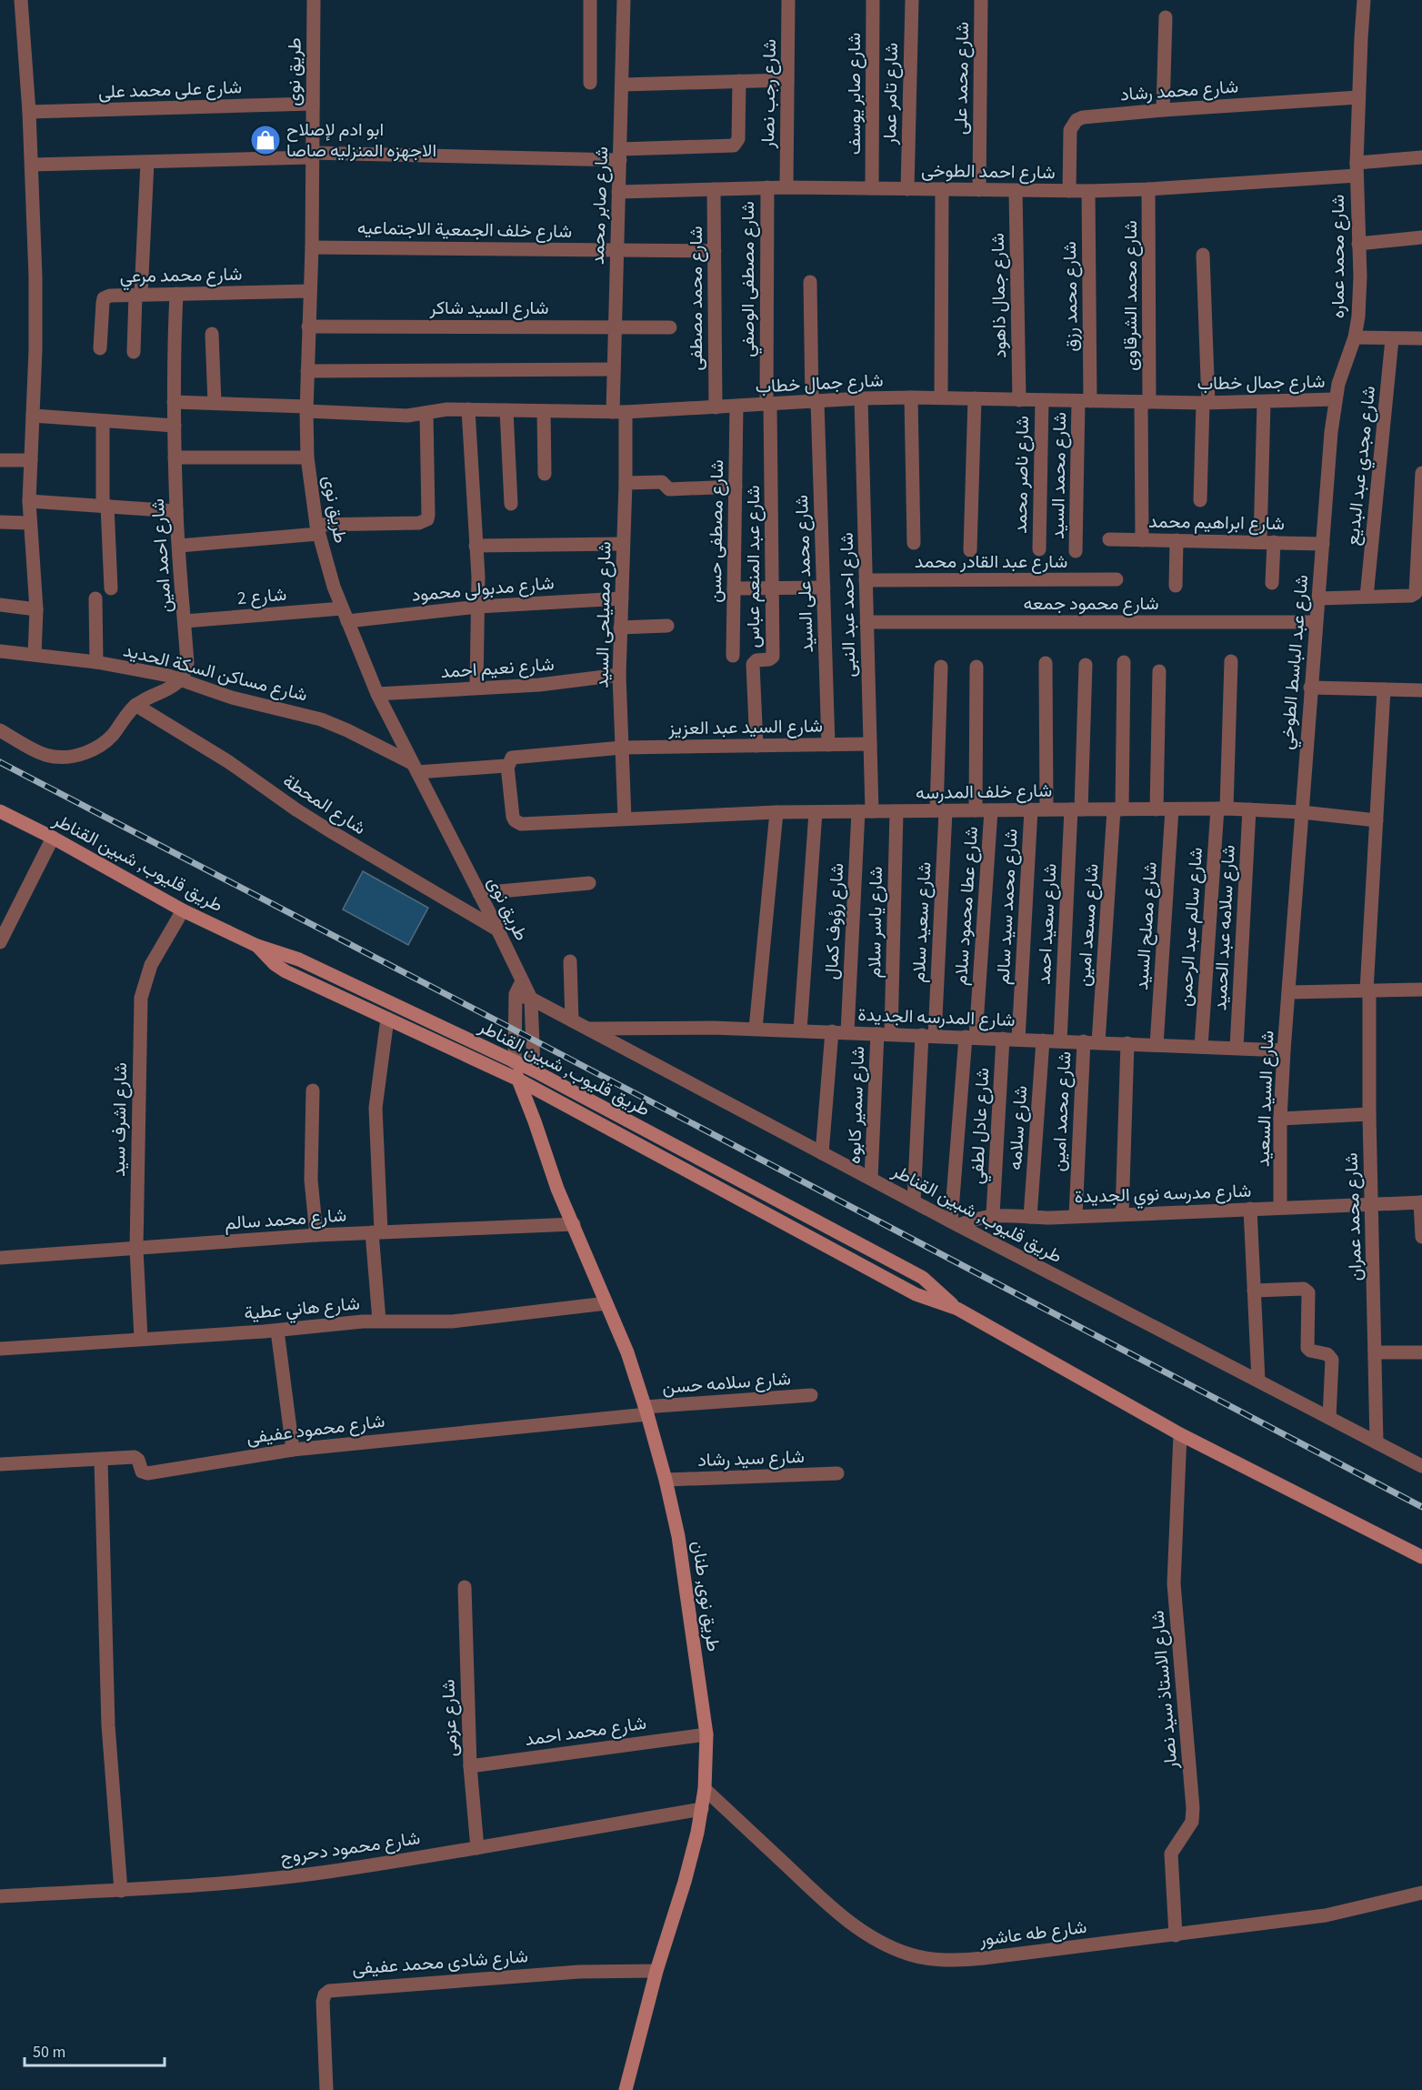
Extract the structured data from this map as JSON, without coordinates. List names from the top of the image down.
{
  "streets": {
    "main road": ["طريق قليوب, شبين القناطر", "طريق نوى, طنان"],
    "street": [
      "طريق نوى",
      "شارع محمد على",
      "شارع على محمد على",
      "شارع محمد رشاد",
      "شارع رجب نصار",
      "شارع صابر يوسف",
      "شارع تامر عمار",
      "شارع احمد الطوخى",
      "شارع صابر محمد",
      "شارع خلف الجمعية الاجتماعيه",
      "شارع محمد عماره",
      "شارع محمد مرعي",
      "شارع مصطفى الوصفي",
      "شارع جمال ذاهود",
      "شارع محمد الشرقاوى",
      "شارع محمد رزق",
      "شارع محمد مصطفى",
      "شارع السيد شاكر",
      "شارع جمال خطاب",
      "شارع مجدي عبد البديع",
      "شارع ناصر محمد",
      "شارع محمد السيد",
      "شارع ابراهيم محمد",
      "شارع مصطفى حسن",
      "شارع احمد امين",
      "شارع عبد القادر محمد",
      "شارع عبد المنعم عباس",
      "شارع محمد على السيد",
      "شارع مدبولى محمود",
      "شارع 2",
      "شارع محمود جمعه",
      "شارع احمد عبد النبى",
      "شارع مصيلحى السيد",
      "شارع عبد الباسط الطوخي",
      "شارع نعيم احمد",
      "شارع مساكن السكة الحديد",
      "شارع السيد عبد العزيز",
      "شارع خلف المدرسه",
      "شارع المحطة",
      "شارع عطا محمود سلام",
      "شارع محمد سيد سالم",
      "شارع رؤوف كمال",
      "شارع ياسر سلام",
      "شارع سعيد سلام",
      "شارع سعيد احمد",
      "شارع مسعد امين",
      "شارع مصلح السيد",
      "شارع سالم عبد الرحمن",
      "شارع سلامه عبد الحميد",
      "شارع المدرسه الجديدة",
      "شارع السيد السعيد",
      "شارع سمير كابوه",
      "شارع محمد امين",
      "شارع اشرف سيد",
      "شارع عادل لطفي",
      "شارع سلامه",
      "شارع مدرسه نوي الجديدة",
      "شارع محمد عمران",
      "شارع محمد سالم",
      "شارع هاني عطية",
      "شارع سلامه حسن",
      "شارع محمود عفيفى",
      "شارع سيد رشاد",
      "شارع الاستاذ سيد نصار",
      "شارع عزمى",
      "شارع محمد احمد",
      "شارع محمود دحروج",
      "شارع طه عاشور",
      "شارع شادى محمد عفيفى"
    ]
  },
  "crossings": [
    ["طريق نوى", "شارع على محمد على"],
    ["طريق نوى", "شارع خلف الجمعية الاجتماعيه"],
    ["طريق نوى", "شارع محمد مرعي"],
    ["طريق نوى", "شارع السيد شاكر"],
    ["طريق نوى", "شارع جمال خطاب"],
    ["طريق نوى", "شارع مدبولى محمود"],
    ["طريق نوى", "شارع 2"],
    ["طريق نوى", "شارع نعيم احمد"],
    ["طريق نوى", "شارع مساكن السكة الحديد"],
    ["طريق نوى", "شارع المحطة"],
    ["طريق نوى", "طريق قليوب, شبين القناطر"],
    ["طريق نوى", "طريق نوى, طنان"],
    ["شارع محمد على", "شارع احمد الطوخى"],
    ["شارع محمد رشاد", "شارع احمد الطوخى"],
    ["شارع محمد رشاد", "شارع محمد عماره"],
    ["شارع رجب نصار", "شارع احمد الطوخى"],
    ["شارع صابر يوسف", "شارع احمد الطوخى"],
    ["شارع تامر عمار", "شارع احمد الطوخى"],
    ["شارع احمد الطوخى", "شارع صابر محمد"],
    ["شارع احمد الطوخى", "شارع محمد عماره"],
    ["شارع احمد الطوخى", "شارع مصطفى الوصفي"],
    ["شارع احمد الطوخى", "شارع جمال ذاهود"],
    ["شارع احمد الطوخى", "شارع محمد الشرقاوى"],
    ["شارع احمد الطوخى", "شارع محمد رزق"],
    ["شارع احمد الطوخى", "شارع محمد مصطفى"],
    ["شارع صابر محمد", "شارع خلف الجمعية الاجتماعيه"],
    ["شارع صابر محمد", "شارع السيد شاكر"],
    ["شارع صابر محمد", "شارع جمال خطاب"],
    ["شارع صابر محمد", "شارع مصيلحى السيد"],
    ["شارع خلف الجمعية الاجتماعيه", "شارع محمد مصطفى"],
    ["شارع محمد عماره", "شارع عبد الباسط الطوخي"],
    ["شارع محمد مرعي", "شارع احمد امين"],
    ["شارع مصطفى الوصفي", "شارع جمال خطاب"],
    ["شارع مصطفى الوصفي", "شارع عبد المنعم عباس"],
    ["شارع جمال ذاهود", "شارع جمال خطاب"],
    ["شارع محمد الشرقاوى", "شارع جمال خطاب"],
    ["شارع محمد الشرقاوى", "شارع ابراهيم محمد"],
    ["شارع محمد رزق", "شارع جمال خطاب"],
    ["شارع محمد رزق", "شارع محمد السيد"],
    ["شارع محمد مصطفى", "شارع جمال خطاب"],
    ["شارع جمال خطاب", "شارع ناصر محمد"],
    ["شارع جمال خطاب", "شارع محمد السيد"],
    ["شارع جمال خطاب", "شارع مصطفى حسن"],
    ["شارع جمال خطاب", "شارع احمد امين"],
    ["شارع جمال خطاب", "شارع عبد المنعم عباس"],
    ["شارع جمال خطاب", "شارع محمد على السيد"],
    ["شارع جمال خطاب", "شارع احمد عبد النبى"],
    ["شارع جمال خطاب", "شارع مصيلحى السيد"],
    ["شارع جمال خطاب", "شارع عبد الباسط الطوخي"],
    ["شارع ابراهيم محمد", "شارع عبد الباسط الطوخي"],
    ["شارع احمد امين", "شارع 2"],
    ["شارع احمد امين", "شارع مساكن السكة الحديد"],
    ["شارع عبد القادر محمد", "شارع احمد عبد النبى"],
    ["شارع عبد المنعم عباس", "شارع السيد عبد العزيز"],
    ["شارع محمد على السيد", "شارع السيد عبد العزيز"],
    ["شارع مدبولى محمود", "شارع 2"],
    ["شارع مدبولى محمود", "شارع مصيلحى السيد"],
    ["شارع محمود جمعه", "شارع احمد عبد النبى"],
    ["شارع محمود جمعه", "شارع عبد الباسط الطوخي"],
    ["شارع احمد عبد النبى", "شارع السيد عبد العزيز"],
    ["شارع احمد عبد النبى", "شارع خلف المدرسه"],
    ["شارع احمد عبد النبى", "شارع رؤوف كمال"],
    ["شارع مصيلحى السيد", "شارع نعيم احمد"],
    ["شارع مصيلحى السيد", "شارع السيد عبد العزيز"],
    ["شارع مصيلحى السيد", "شارع خلف المدرسه"],
    ["شارع عبد الباسط الطوخي", "شارع خلف المدرسه"],
    ["شارع عبد الباسط الطوخي", "شارع السيد السعيد"],
    ["شارع السيد عبد العزيز", "شارع خلف المدرسه"],
    ["شارع خلف المدرسه", "شارع عطا محمود سلام"],
    ["شارع خلف المدرسه", "شارع محمد سيد سالم"],
    ["شارع خلف المدرسه", "شارع رؤوف كمال"],
    ["شارع خلف المدرسه", "شارع ياسر سلام"],
    ["شارع خلف المدرسه", "شارع سعيد سلام"],
    ["شارع خلف المدرسه", "شارع سعيد احمد"],
    ["شارع خلف المدرسه", "شارع مسعد امين"],
    ["شارع خلف المدرسه", "شارع مصلح السيد"],
    ["شارع خلف المدرسه", "شارع سالم عبد الرحمن"],
    ["شارع خلف المدرسه", "شارع سلامه عبد الحميد"],
    ["شارع خلف المدرسه", "شارع محمد عمران"],
    ["طريق قليوب, شبين القناطر", "شارع عطا محمود سلام"],
    ["طريق قليوب, شبين القناطر", "شارع سعيد سلام"],
    ["طريق قليوب, شبين القناطر", "شارع المدرسه الجديدة"],
    ["طريق قليوب, شبين القناطر", "شارع سمير كابوه"],
    ["طريق قليوب, شبين القناطر", "شارع اشرف سيد"],
    ["طريق قليوب, شبين القناطر", "شارع مدرسه نوي الجديدة"],
    ["طريق قليوب, شبين القناطر", "شارع محمد عمران"],
    ["طريق قليوب, شبين القناطر", "طريق نوى, طنان"],
    ["طريق قليوب, شبين القناطر", "شارع الاستاذ سيد نصار"],
    ["شارع عطا محمود سلام", "شارع المدرسه الجديدة"],
    ["شارع عطا محمود سلام", "شارع مدرسه نوي الجديدة"],
    ["شارع محمد سيد سالم", "شارع المدرسه الجديدة"],
    ["شارع رؤوف كمال", "شارع المدرسه الجديدة"],
    ["شارع ياسر سلام", "شارع المدرسه الجديدة"],
    ["شارع ياسر سلام", "شارع سمير كابوه"],
    ["شارع سعيد سلام", "شارع المدرسه الجديدة"],
    ["شارع سعيد احمد", "شارع المدرسه الجديدة"],
    ["شارع مسعد امين", "شارع المدرسه الجديدة"],
    ["شارع مصلح السيد", "شارع المدرسه الجديدة"],
    ["شارع سالم عبد الرحمن", "شارع المدرسه الجديدة"],
    ["شارع سلامه عبد الحميد", "شارع المدرسه الجديدة"],
    ["شارع المدرسه الجديدة", "شارع السيد السعيد"],
    ["شارع المدرسه الجديدة", "شارع سمير كابوه"],
    ["شارع المدرسه الجديدة", "شارع محمد امين"],
    ["شارع المدرسه الجديدة", "شارع عادل لطفي"],
    ["شارع المدرسه الجديدة", "شارع سلامه"],
    ["شارع السيد السعيد", "شارع مدرسه نوي الجديدة"],
    ["شارع محمد امين", "شارع مدرسه نوي الجديدة"],
    ["شارع اشرف سيد", "شارع محمد سالم"],
    ["شارع اشرف سيد", "شارع هاني عطية"],
    ["شارع عادل لطفي", "شارع مدرسه نوي الجديدة"],
    ["شارع سلامه", "شارع مدرسه نوي الجديدة"],
    ["شارع مدرسه نوي الجديدة", "شارع محمد عمران"],
    ["شارع محمد سالم", "طريق نوى, طنان"],
    ["شارع هاني عطية", "طريق نوى, طنان"],
    ["شارع سلامه حسن", "شارع محمود عفيفى"],
    ["شارع سلامه حسن", "طريق نوى, طنان"],
    ["شارع محمود عفيفى", "طريق نوى, طنان"],
    ["شارع سيد رشاد", "طريق نوى, طنان"],
    ["طريق نوى, طنان", "شارع محمد احمد"],
    ["طريق نوى, طنان", "شارع محمود دحروج"],
    ["طريق نوى, طنان", "شارع طه عاشور"],
    ["طريق نوى, طنان", "شارع شادى محمد عفيفى"],
    ["شارع الاستاذ سيد نصار", "شارع طه عاشور"],
    ["شارع عزمى", "شارع محمد احمد"],
    ["شارع عزمى", "شارع محمود دحروج"]
  ],
  "places": {
    "shop": ["ابو ادم لإصلاح الاجهزه المنزليه صاصا"]
  },
  "scale_bar": "50 m"
}
